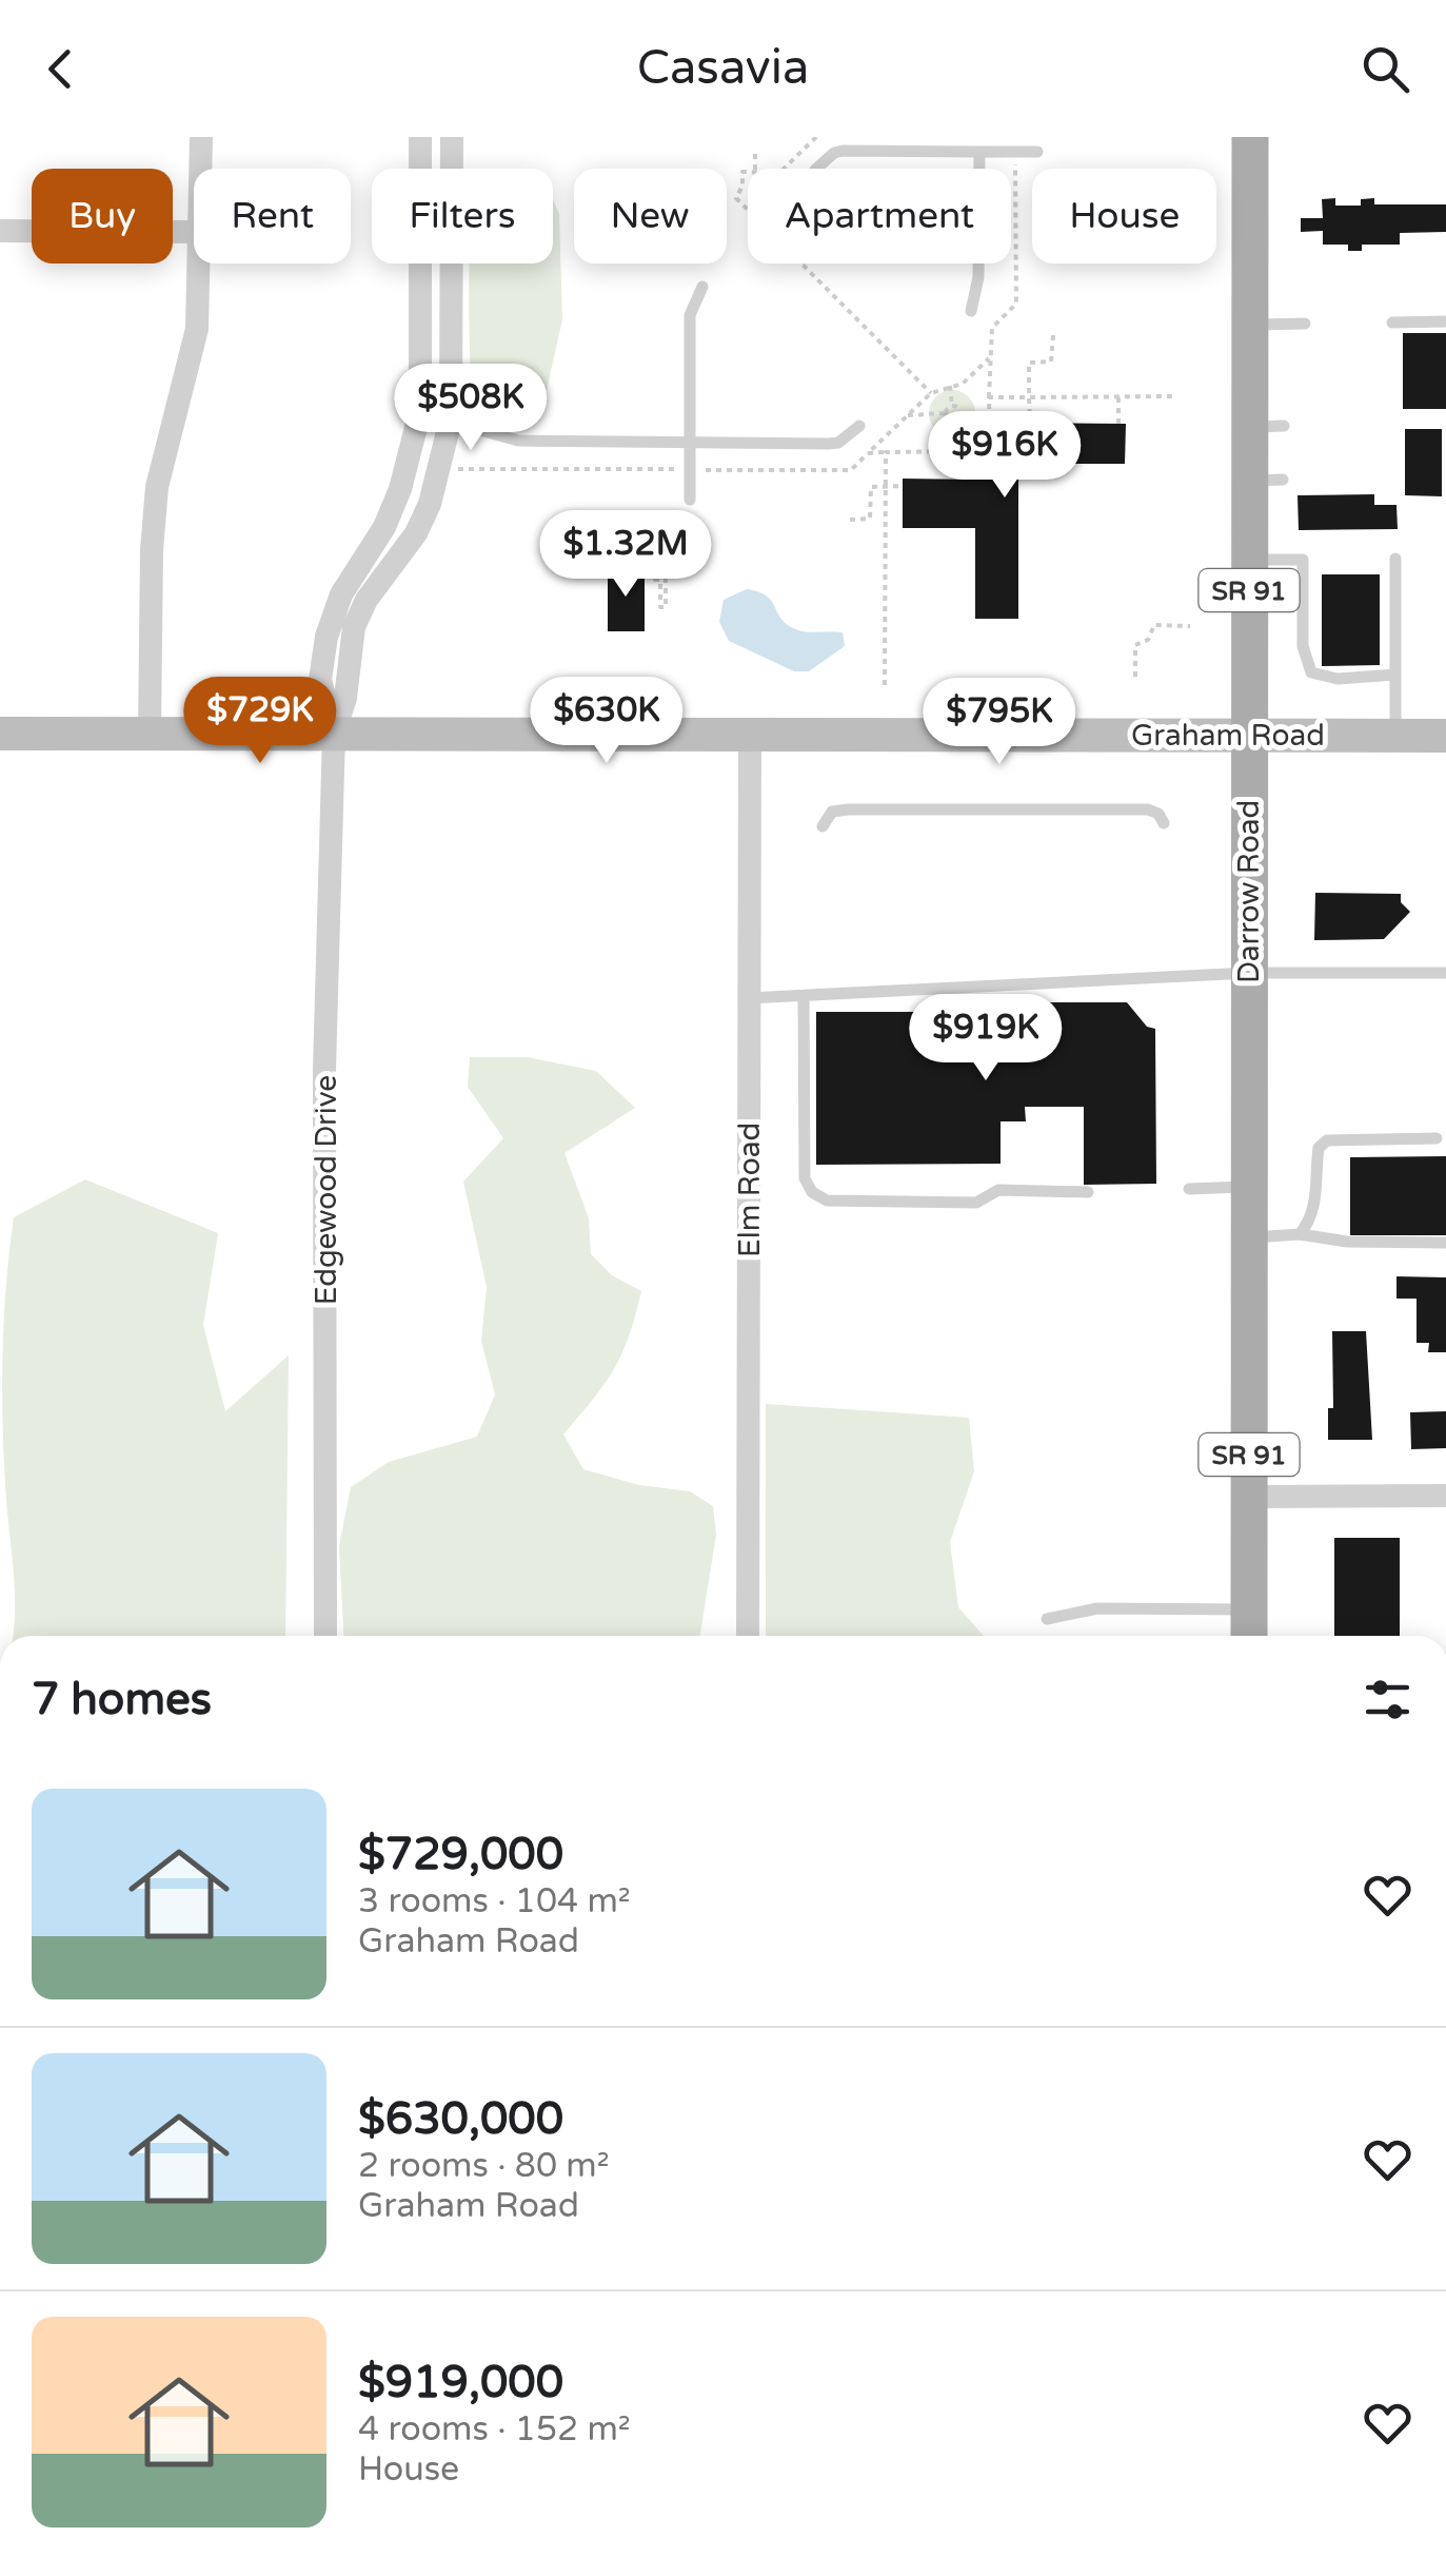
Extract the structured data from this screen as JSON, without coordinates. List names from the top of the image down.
{
  "streets": {
    "main road": ["SR 91", "Graham Road", "Darrow Road"],
    "street": ["Edgewood Drive", "Elm Road"]
  },
  "crossings": [
    ["Graham Road", "Darrow Road"],
    ["Graham Road", "Edgewood Drive"],
    ["Graham Road", "Elm Road"]
  ],
  "page": {
    "header": "Casavia",
    "chip": [
      "Buy",
      "Rent",
      "Filters",
      "New",
      "Apartment",
      "House"
    ],
    "price": [
      "$508K",
      "$916K",
      "$1.32M",
      "$729K",
      "$630K",
      "$795K",
      "$919K"
    ],
    "heading": "7 homes",
    "list": [
      {
        "name": "$729,000",
        "note": "3 rooms · 104 m² · Graham Road"
      },
      {
        "name": "$630,000",
        "note": "2 rooms · 80 m² · Graham Road"
      },
      {
        "name": "$919,000",
        "note": "4 rooms · 152 m² · House"
      }
    ]
  }
}
